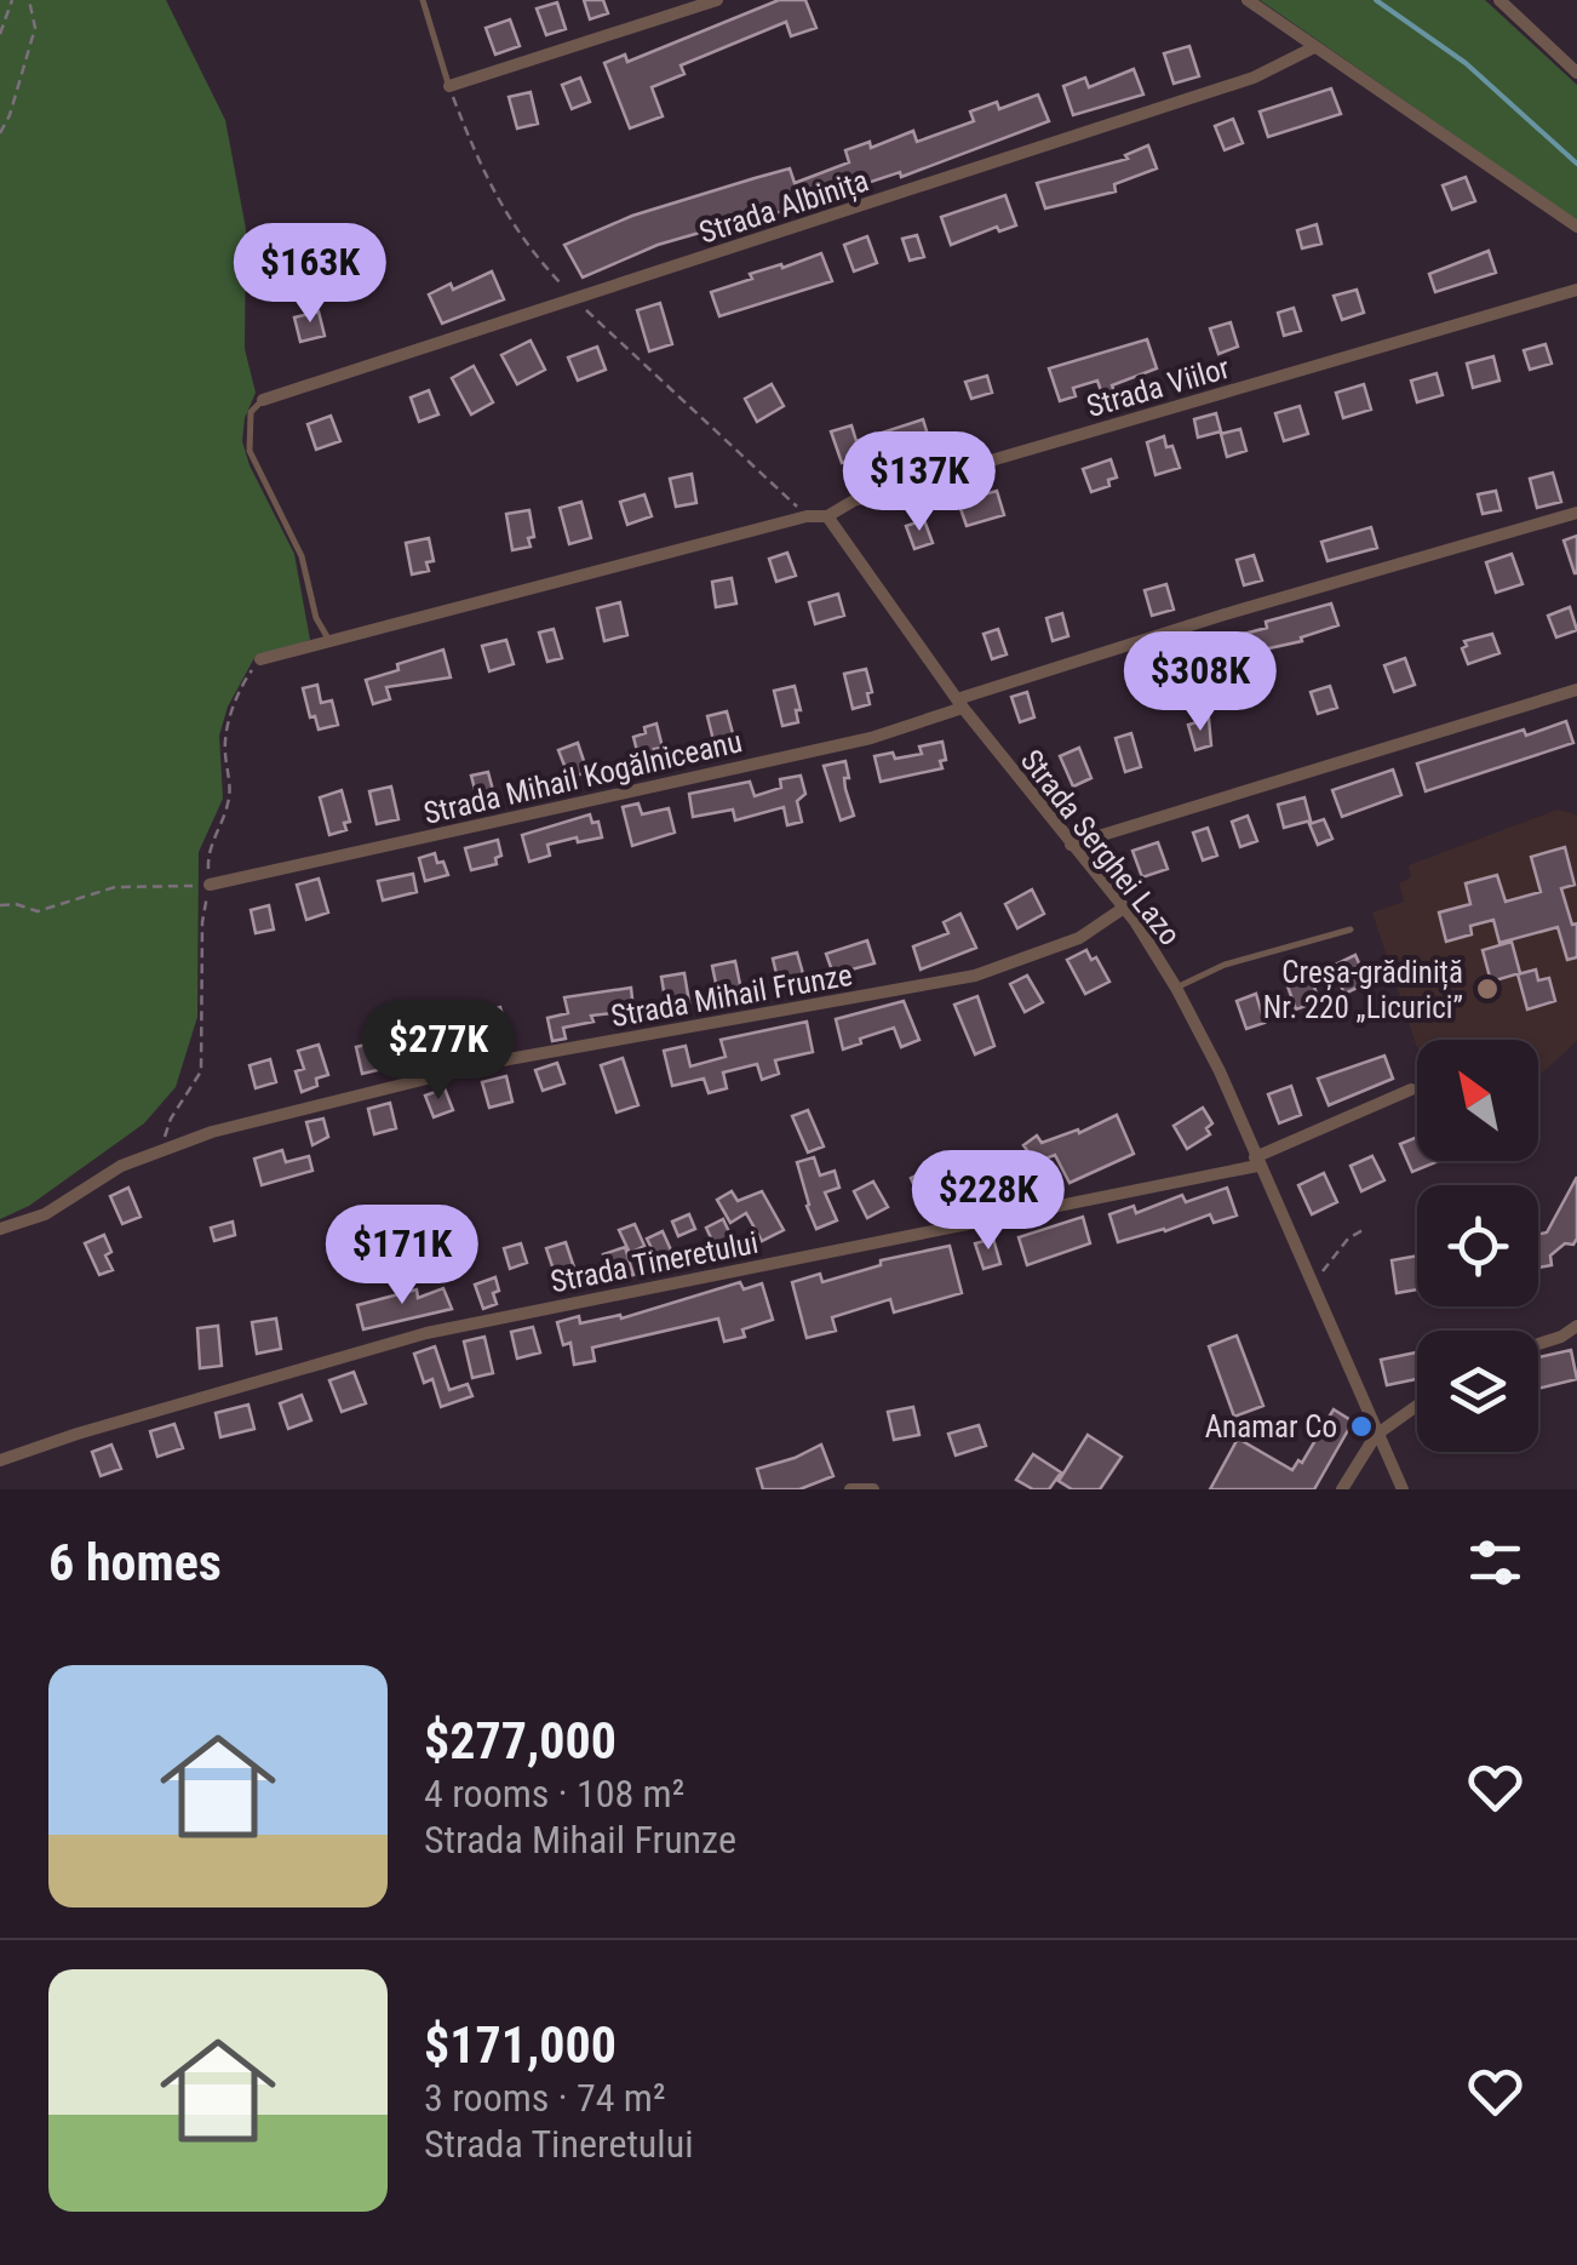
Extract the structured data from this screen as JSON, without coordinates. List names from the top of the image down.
{
  "streets": {
    "street": [
      "Strada Albinița",
      "Strada Viilor",
      "Strada Mihail Kogălniceanu",
      "Strada Serghei Lazo",
      "Strada Mihail Frunze",
      "Strada Tineretului"
    ]
  },
  "crossings": [
    ["Strada Viilor", "Strada Serghei Lazo"],
    ["Strada Mihail Kogălniceanu", "Strada Serghei Lazo"],
    ["Strada Serghei Lazo", "Strada Mihail Frunze"],
    ["Strada Serghei Lazo", "Strada Tineretului"]
  ],
  "places": ["Creșa-grădiniță Nr. 220 „Licurici”", "Anamar Co"],
  "north": "top left",
  "page": {
    "price": [
      "$163K",
      "$137K",
      "$308K",
      "$277K",
      "$228K",
      "$171K"
    ],
    "heading": "6 homes",
    "list": [
      {
        "name": "$277,000",
        "note": "4 rooms · 108 m² · Strada Mihail Frunze"
      },
      {
        "name": "$171,000",
        "note": "3 rooms · 74 m² · Strada Tineretului"
      }
    ]
  }
}
